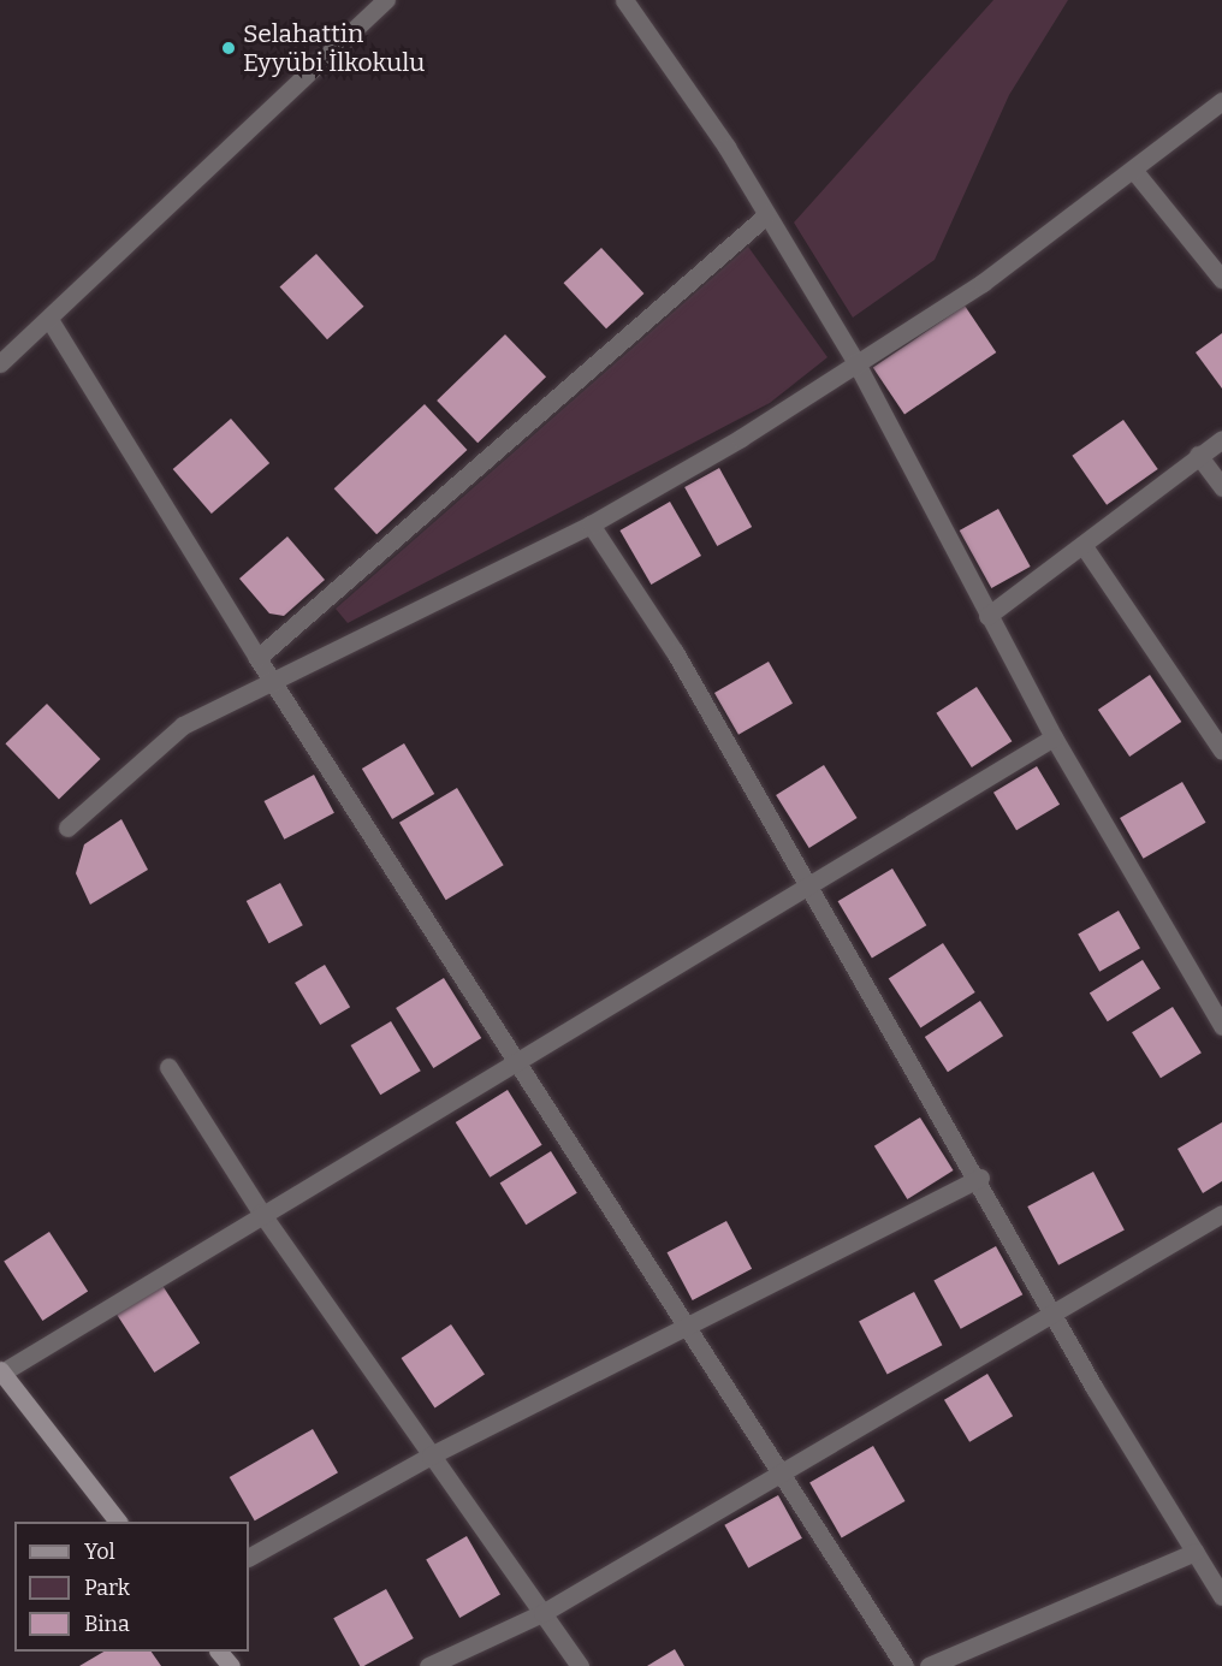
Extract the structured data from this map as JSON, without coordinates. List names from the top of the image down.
{
  "places": ["Selahattin Eyyübi İlkokulu"],
  "legend": ["Yol", "Park", "Bina"]
}
